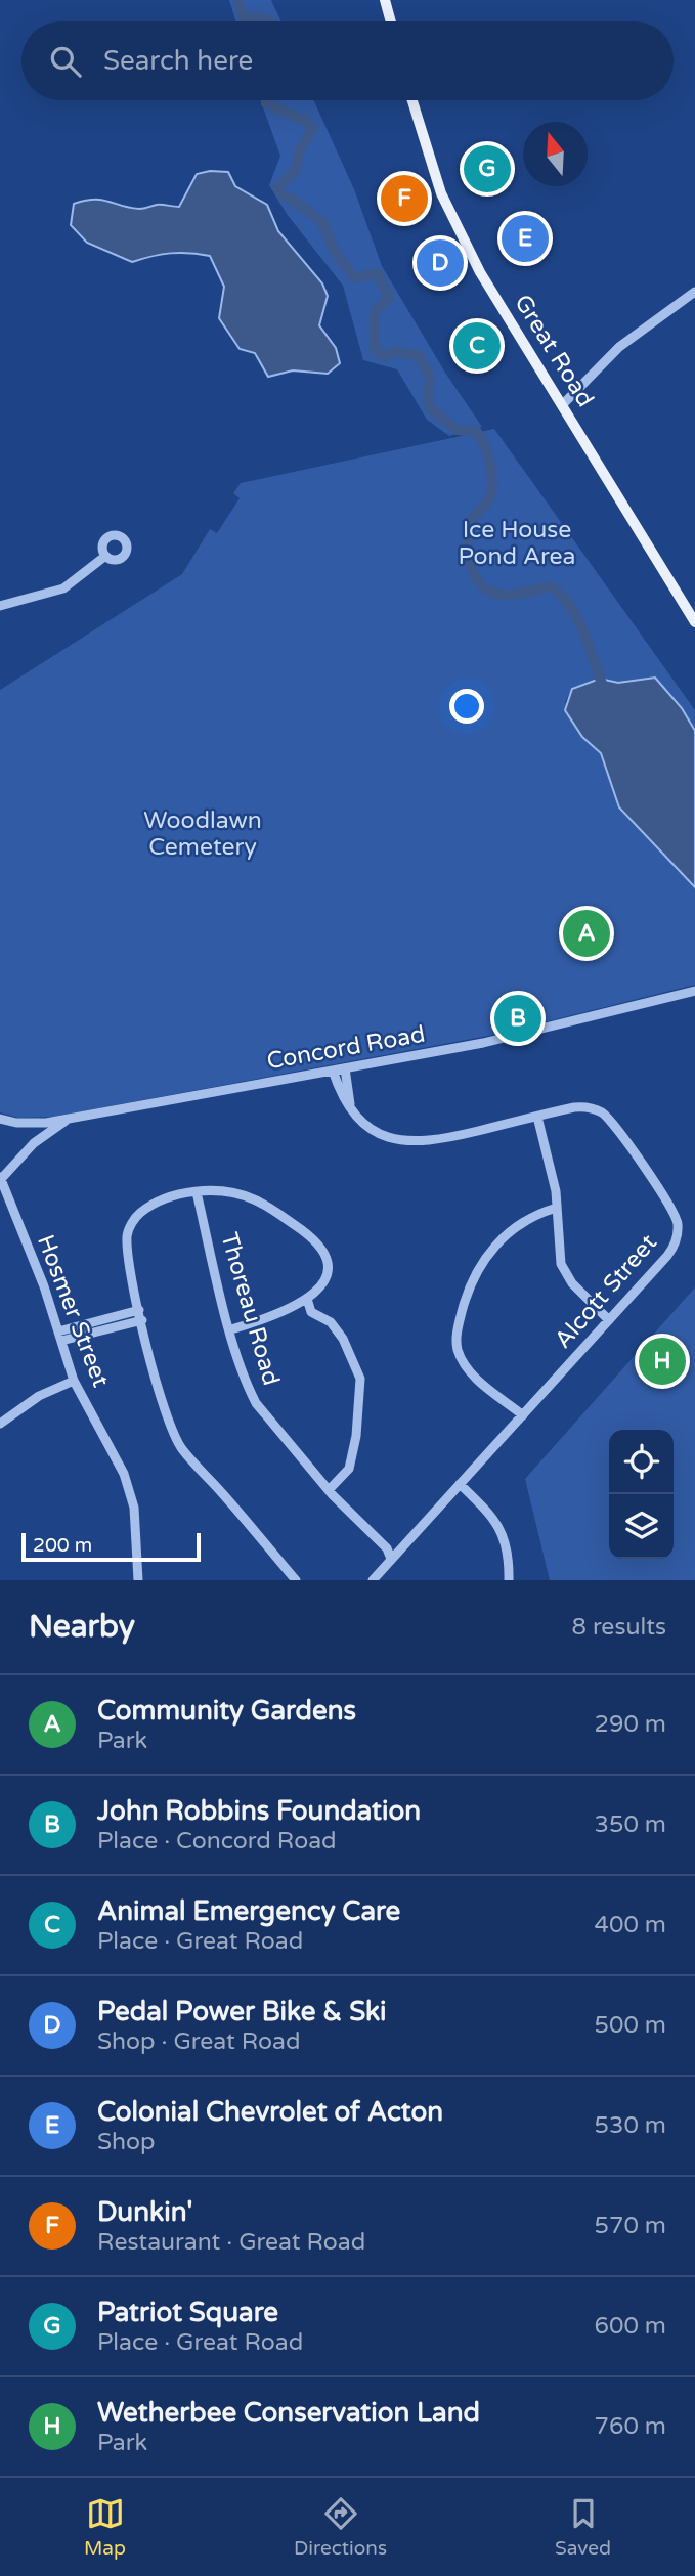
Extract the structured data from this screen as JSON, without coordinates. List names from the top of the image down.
{
  "streets": {
    "main road": ["Great Road"],
    "street": [
      "Concord Road",
      "Alcott Street",
      "Thoreau Road",
      "Hosmer Street"
    ]
  },
  "crossings": [
    ["Concord Road", "Alcott Street"],
    ["Concord Road", "Hosmer Street"],
    ["Alcott Street", "Thoreau Road"]
  ],
  "parks": ["Ice House Pond Area", "Woodlawn Cemetery"],
  "scale_bar": "200 m",
  "north": "top",
  "page": {
    "search": "Search here",
    "pins": [
      "G",
      "F",
      "E",
      "D",
      "C",
      "A",
      "B",
      "H"
    ],
    "scale": "200 m",
    "heading": ["Nearby", "8 results"],
    "list": [
      {
        "mark": "A",
        "name": "Community Gardens",
        "note": "Park",
        "value": "290 m"
      },
      {
        "mark": "B",
        "name": "John Robbins Foundation",
        "note": "Place · Concord Road",
        "value": "350 m"
      },
      {
        "mark": "C",
        "name": "Animal Emergency Care",
        "note": "Place · Great Road",
        "value": "400 m"
      },
      {
        "mark": "D",
        "name": "Pedal Power Bike & Ski",
        "note": "Shop · Great Road",
        "value": "500 m"
      },
      {
        "mark": "E",
        "name": "Colonial Chevrolet of Acton",
        "note": "Shop",
        "value": "530 m"
      },
      {
        "mark": "F",
        "name": "Dunkin'",
        "note": "Restaurant · Great Road",
        "value": "570 m"
      },
      {
        "mark": "G",
        "name": "Patriot Square",
        "note": "Place · Great Road",
        "value": "600 m"
      },
      {
        "mark": "H",
        "name": "Wetherbee Conservation Land",
        "note": "Park",
        "value": "760 m"
      }
    ],
    "nav": ["Map", "Directions", "Saved"]
  }
}
